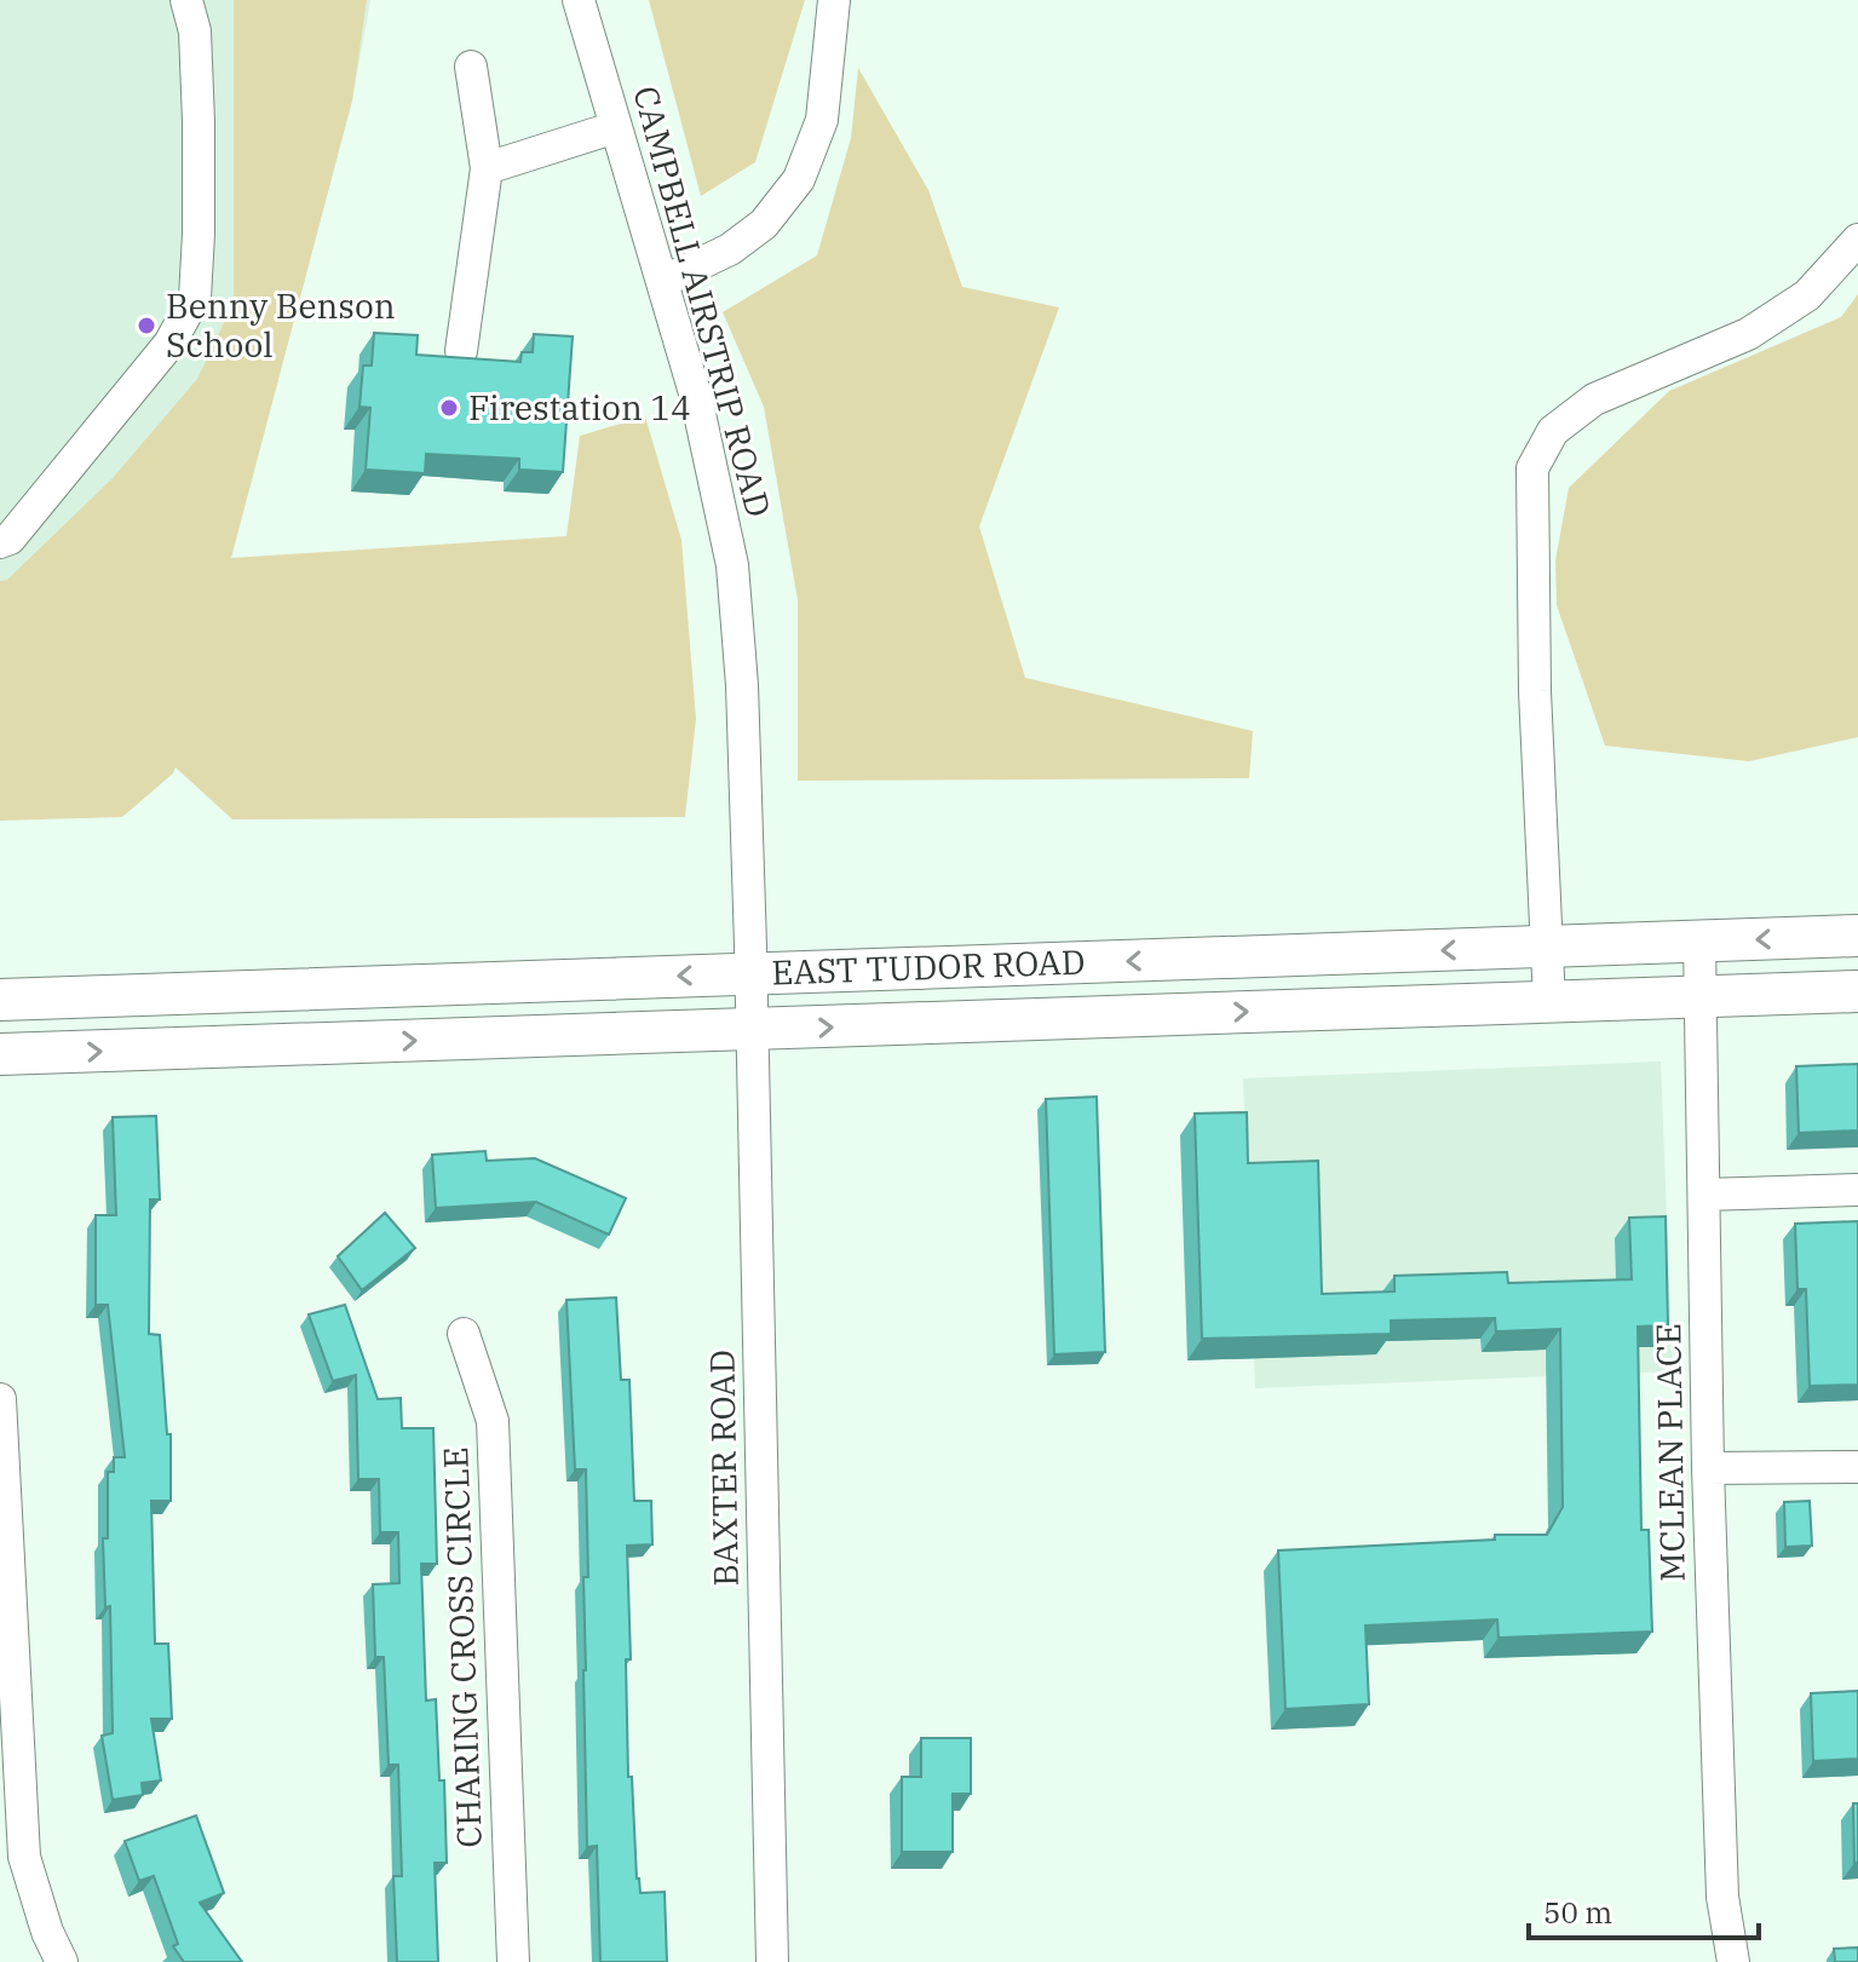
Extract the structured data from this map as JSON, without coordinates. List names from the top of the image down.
{
  "streets": {
    "main road": ["EAST TUDOR ROAD"],
    "street": [
      "CAMPBELL AIRSTRIP ROAD",
      "MCLEAN PLACE",
      "BAXTER ROAD",
      "CHARING CROSS CIRCLE"
    ]
  },
  "crossings": [
    ["CAMPBELL AIRSTRIP ROAD", "EAST TUDOR ROAD"],
    ["CAMPBELL AIRSTRIP ROAD", "BAXTER ROAD"],
    ["EAST TUDOR ROAD", "MCLEAN PLACE"],
    ["EAST TUDOR ROAD", "BAXTER ROAD"]
  ],
  "places": ["Benny Benson School", "Firestation 14"],
  "scale_bar": "50 m"
}
